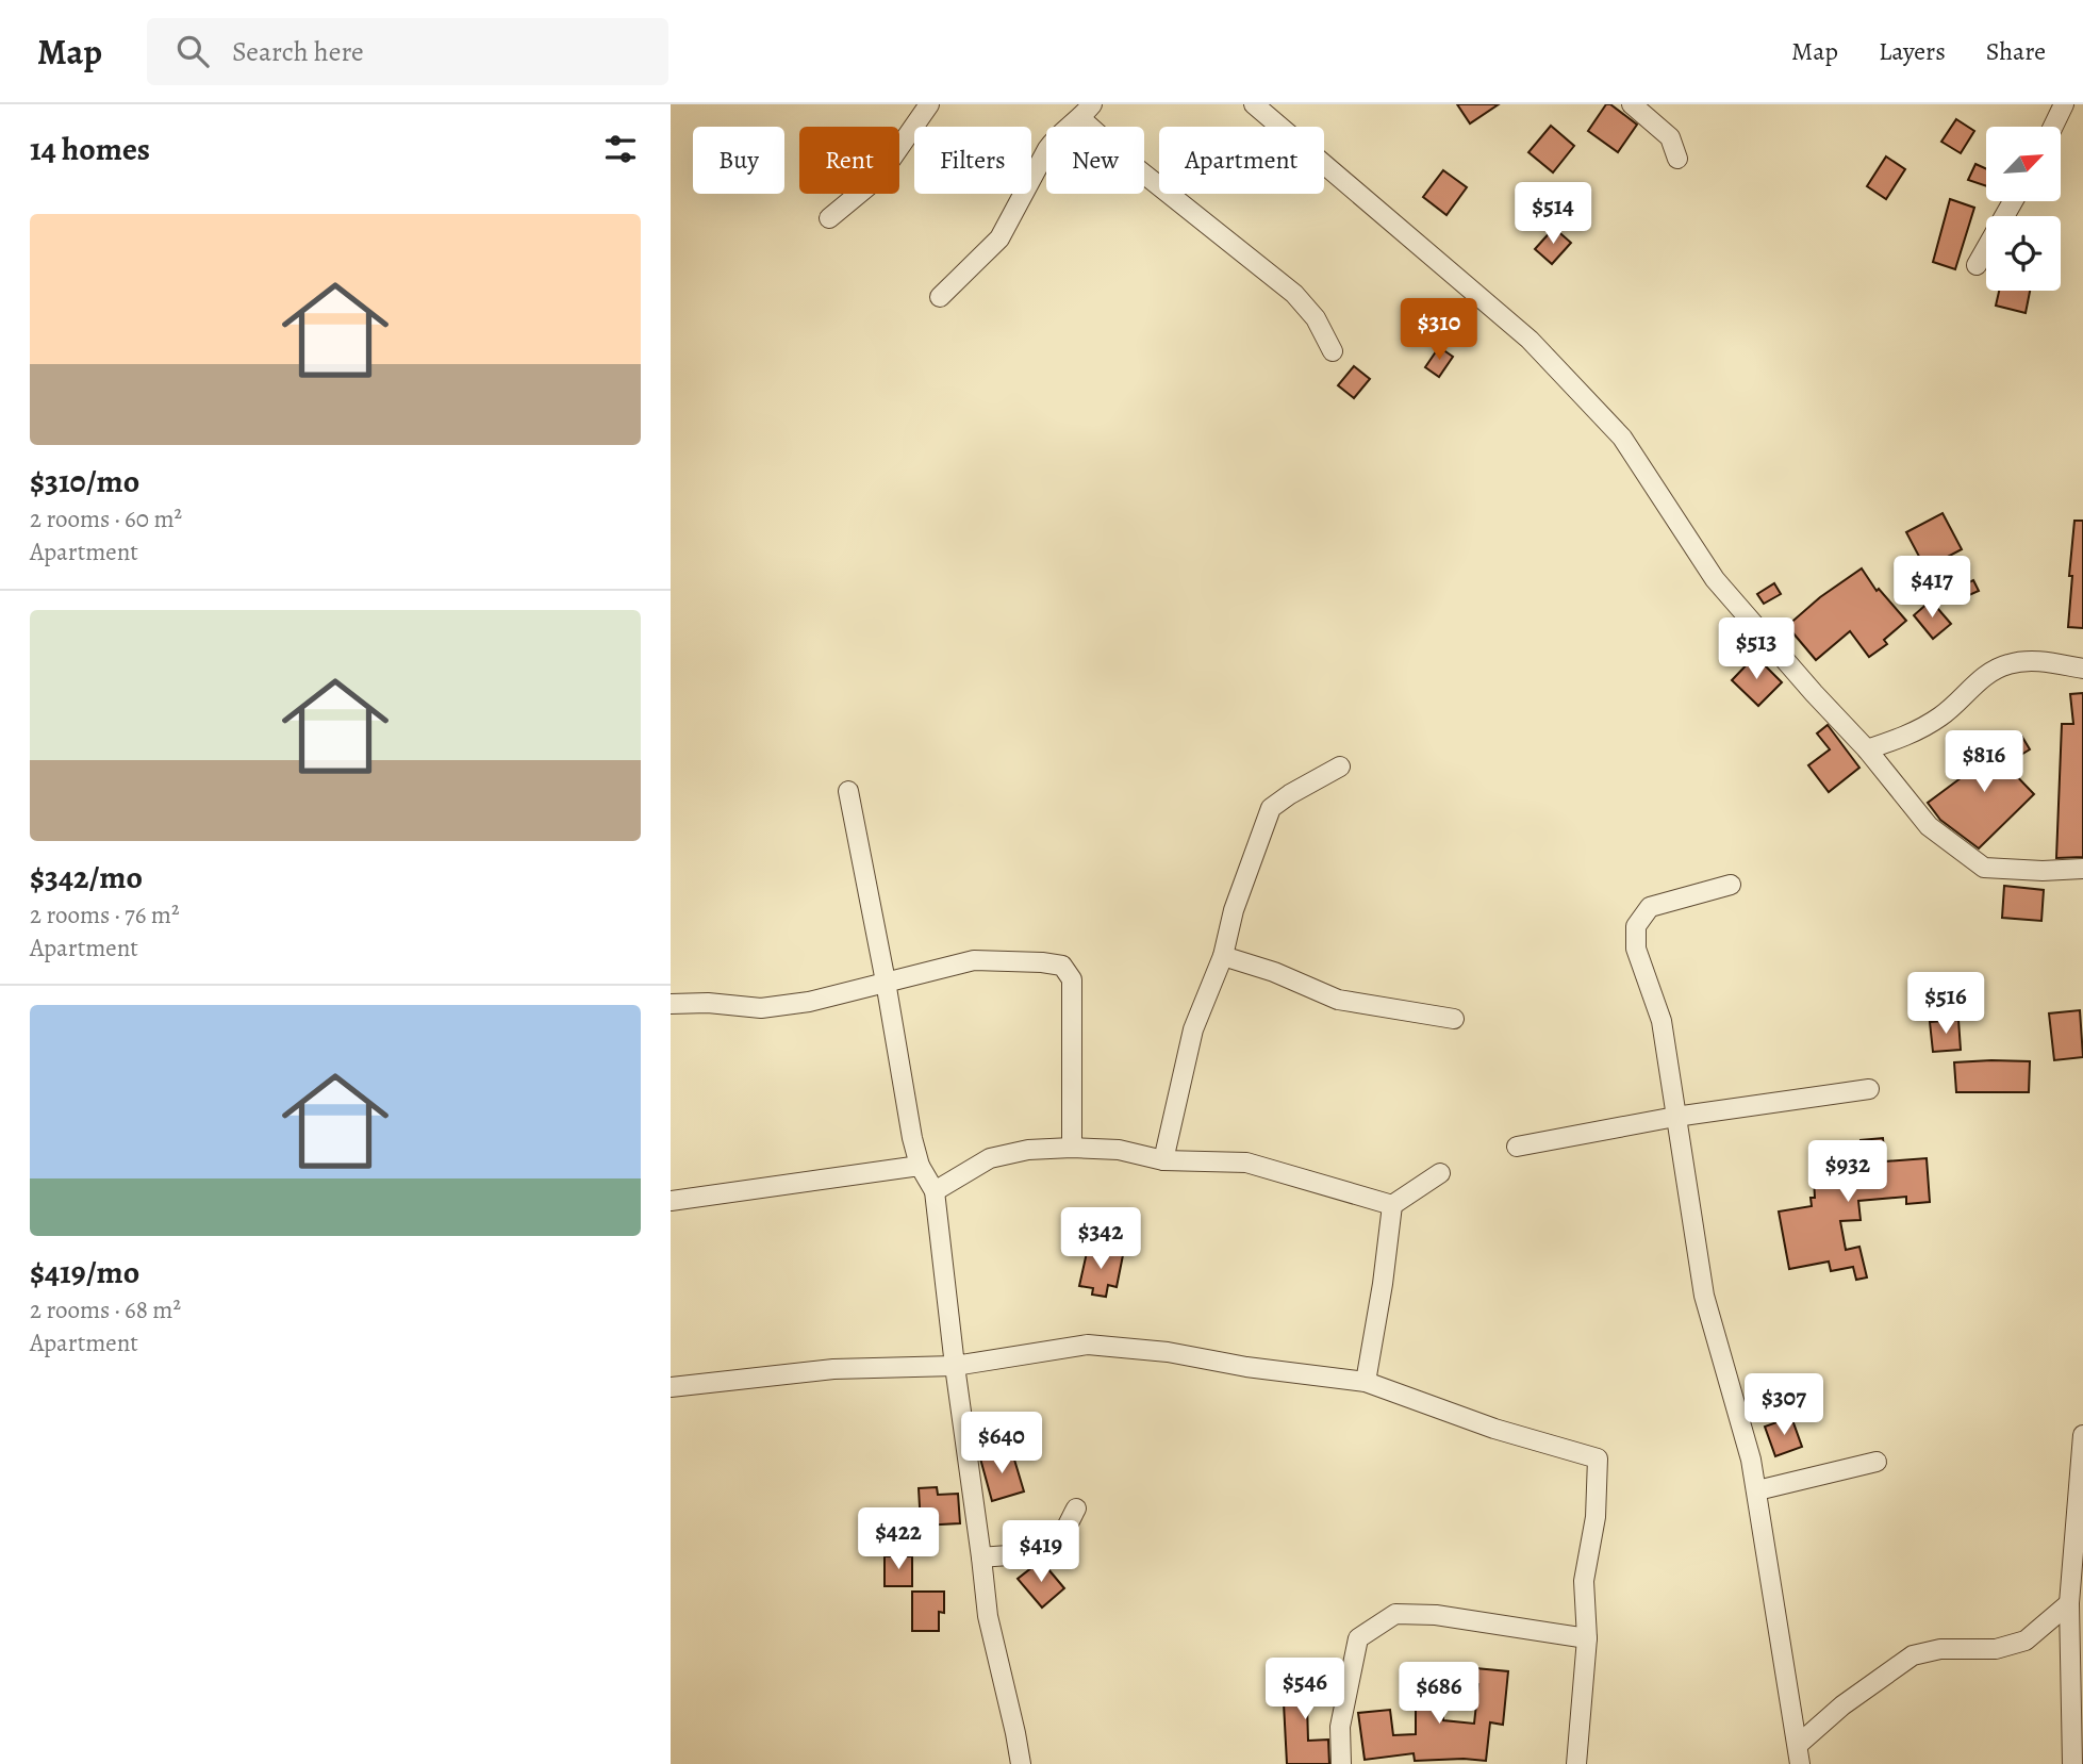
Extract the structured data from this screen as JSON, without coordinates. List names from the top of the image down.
{
  "north": "top right",
  "page": {
    "header": "Map",
    "search": "Search here",
    "nav": ["Map", "Layers", "Share"],
    "heading": "14 homes",
    "chip": [
      "Buy",
      "Rent",
      "Filters",
      "New",
      "Apartment"
    ],
    "price": [
      "$514",
      "$310",
      "$417",
      "$513",
      "$816",
      "$516",
      "$932",
      "$342",
      "$307",
      "$640",
      "$422",
      "$419",
      "$546",
      "$686"
    ],
    "list": [
      {
        "name": "$310/mo",
        "note": "2 rooms · 60 m² · Apartment"
      },
      {
        "name": "$342/mo",
        "note": "2 rooms · 76 m² · Apartment"
      },
      {
        "name": "$419/mo",
        "note": "2 rooms · 68 m² · Apartment"
      }
    ]
  }
}
